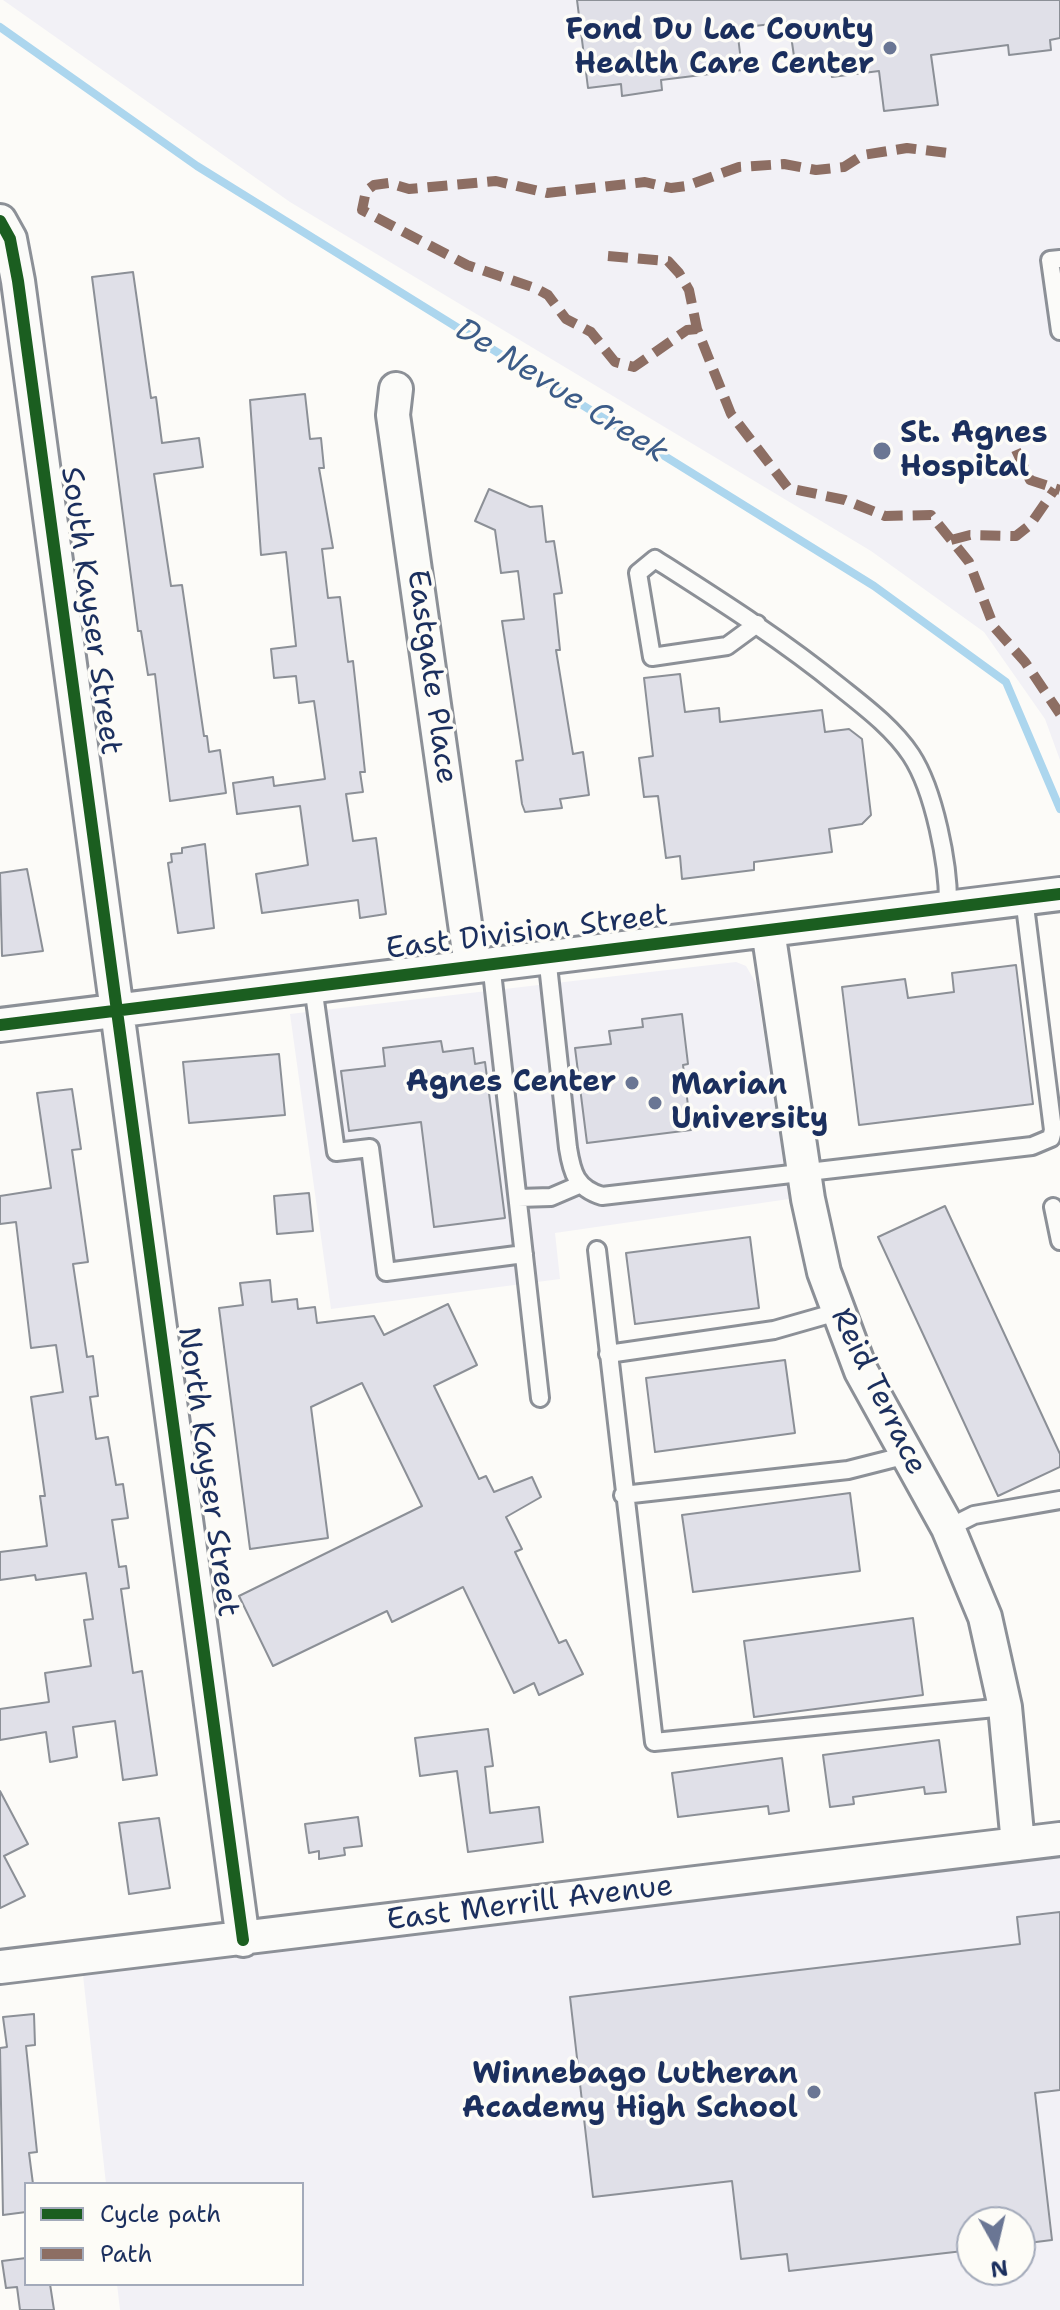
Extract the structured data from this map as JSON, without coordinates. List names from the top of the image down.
{
  "streets": {
    "street": [
      "South Kayser Street",
      "Eastgate Place",
      "East Division Street",
      "Reid Terrace",
      "North Kayser Street",
      "East Merrill Avenue"
    ]
  },
  "crossings": [
    ["South Kayser Street", "East Division Street"],
    ["South Kayser Street", "North Kayser Street"],
    ["Eastgate Place", "East Division Street"],
    ["East Division Street", "Reid Terrace"],
    ["East Division Street", "North Kayser Street"],
    ["Reid Terrace", "East Merrill Avenue"],
    ["North Kayser Street", "East Merrill Avenue"]
  ],
  "water": ["De Nevue Creek"],
  "places": [
    "Fond Du Lac County Health Care Center",
    "St. Agnes Hospital",
    "Agnes Center",
    "Marian University",
    "Winnebago Lutheran Academy High School"
  ],
  "legend": ["Cycle path", "Path"],
  "north": "bottom"
}
